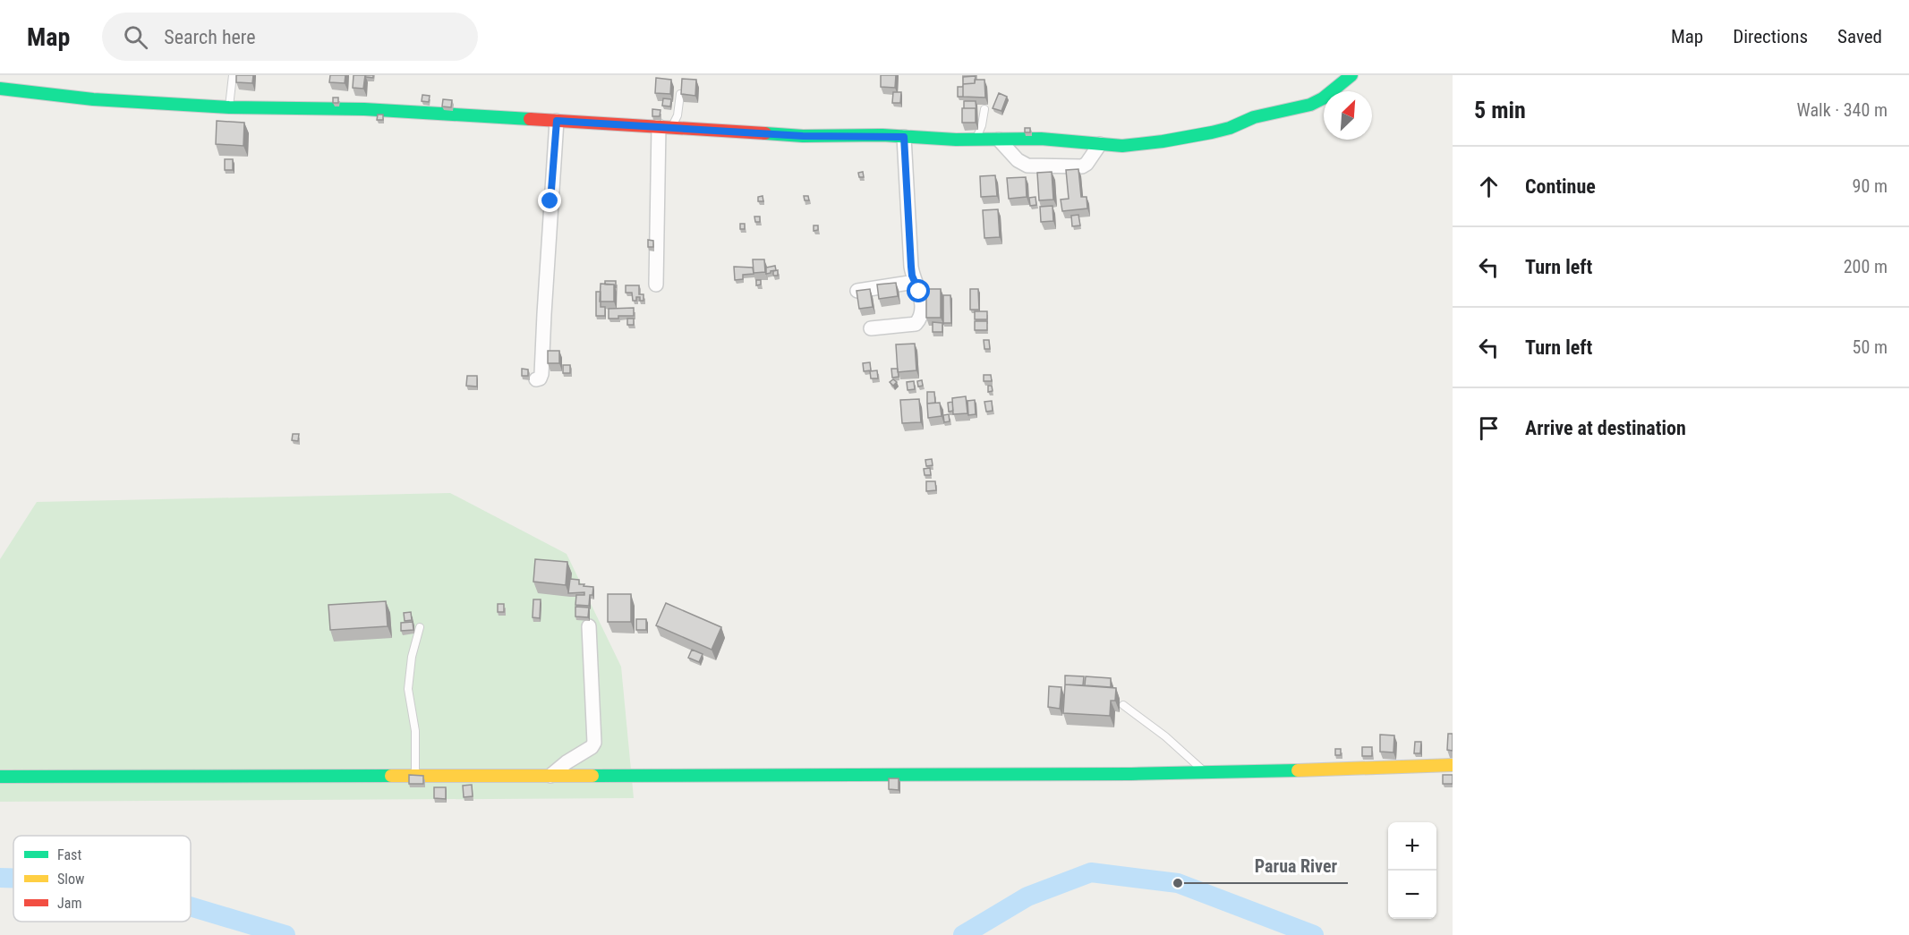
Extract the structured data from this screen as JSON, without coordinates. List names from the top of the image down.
{
  "places": ["Parua River"],
  "legend": ["Fast", "Slow", "Jam"],
  "north": "top right",
  "page": {
    "header": "Map",
    "search": "Search here",
    "nav": ["Map", "Directions", "Saved"],
    "heading": ["5 min", "Walk · 340 m"],
    "list": [
      ["Continue", "90 m"],
      ["Turn left", "200 m"],
      ["Turn left", "50 m"],
      "Arrive at destination"
    ],
    "map_buttons": ["+", "−"]
  }
}
